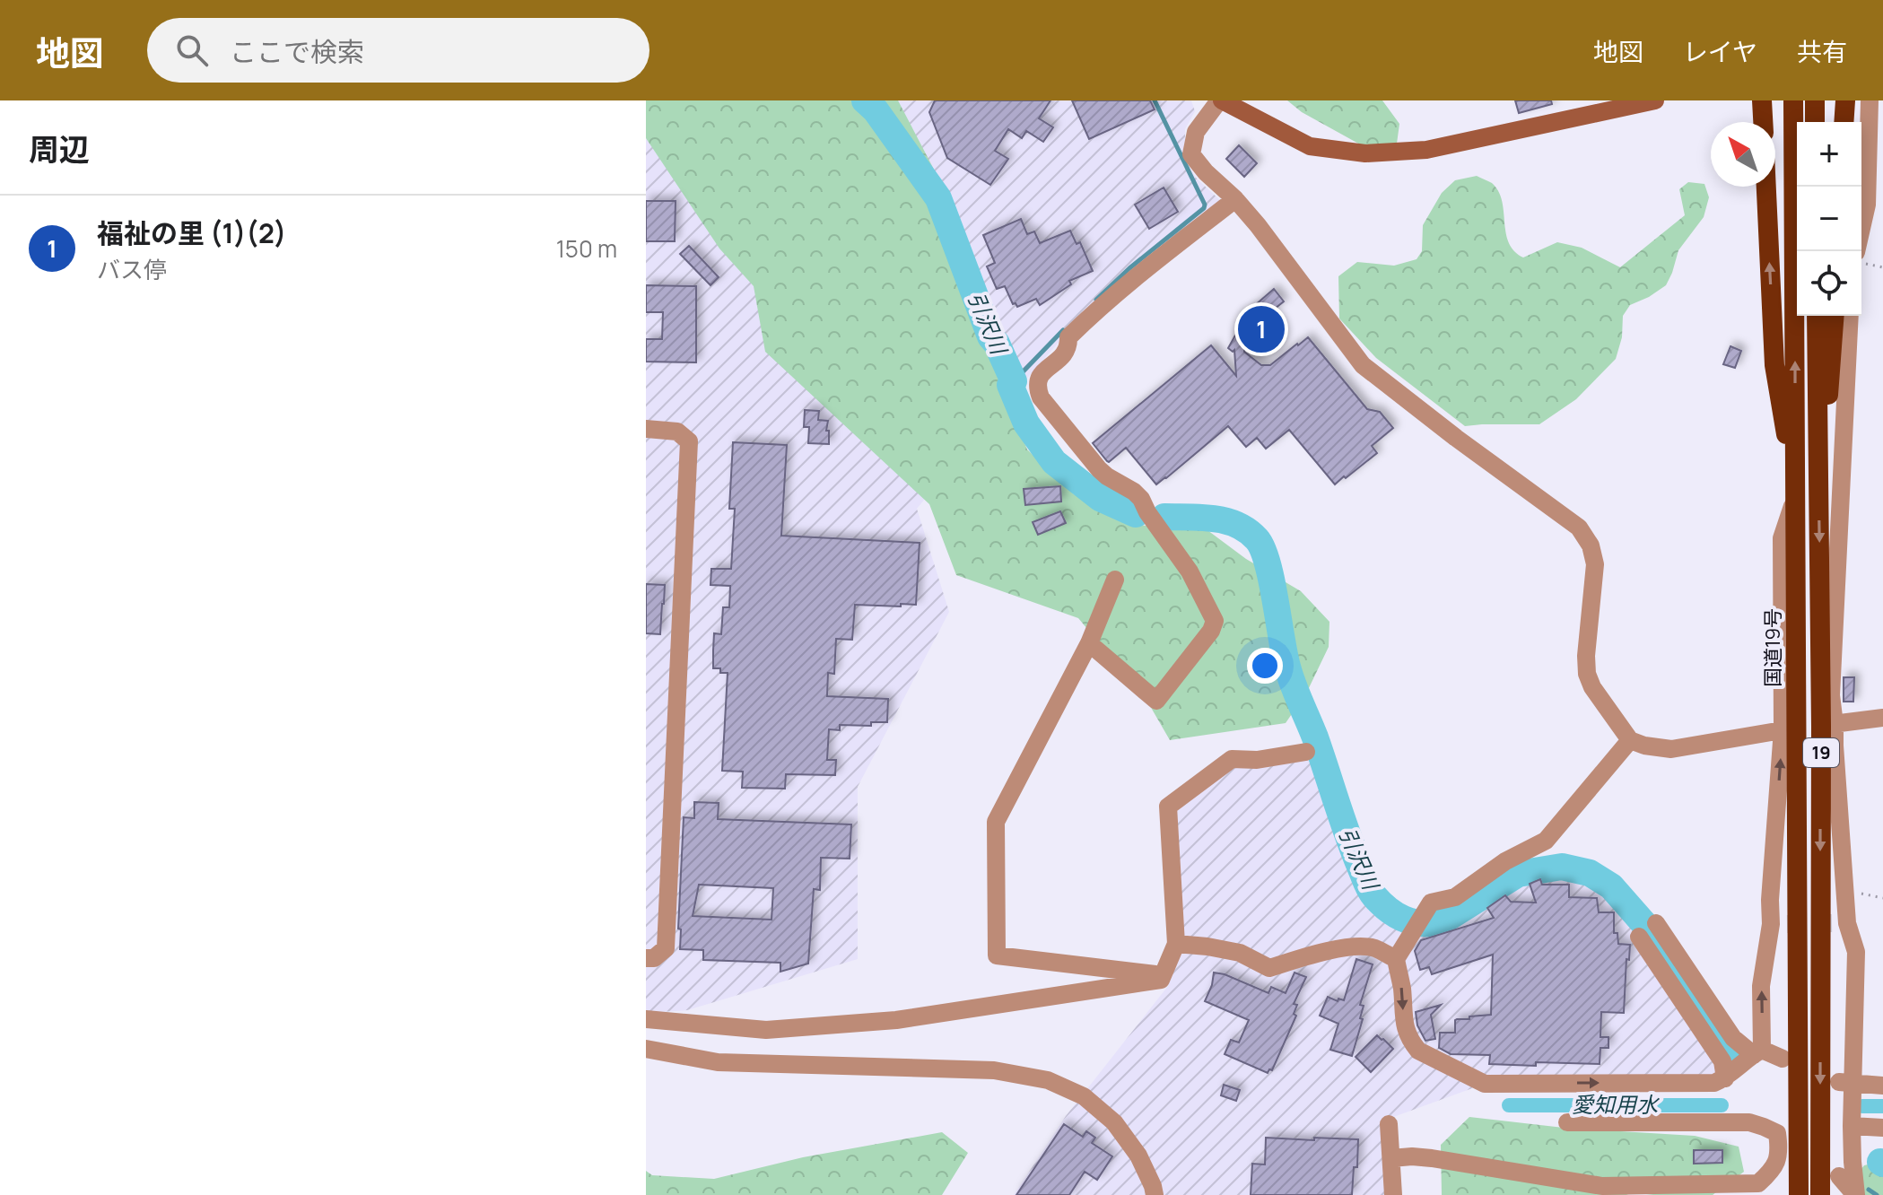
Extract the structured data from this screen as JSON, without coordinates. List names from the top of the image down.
{
  "streets": {
    "highway": ["国道19号", "19"]
  },
  "water": ["引沢川", "愛知用水"],
  "north": "top left",
  "page": {
    "header": "地図",
    "search": "ここで検索",
    "nav": ["地図", "レイヤ", "共有"],
    "heading": "周辺",
    "map_buttons": ["+", "−"],
    "list": [
      {
        "mark": "1",
        "name": "福祉の里 (1)(2)",
        "note": "バス停",
        "value": "150 m"
      }
    ],
    "pins": "1"
  }
}
